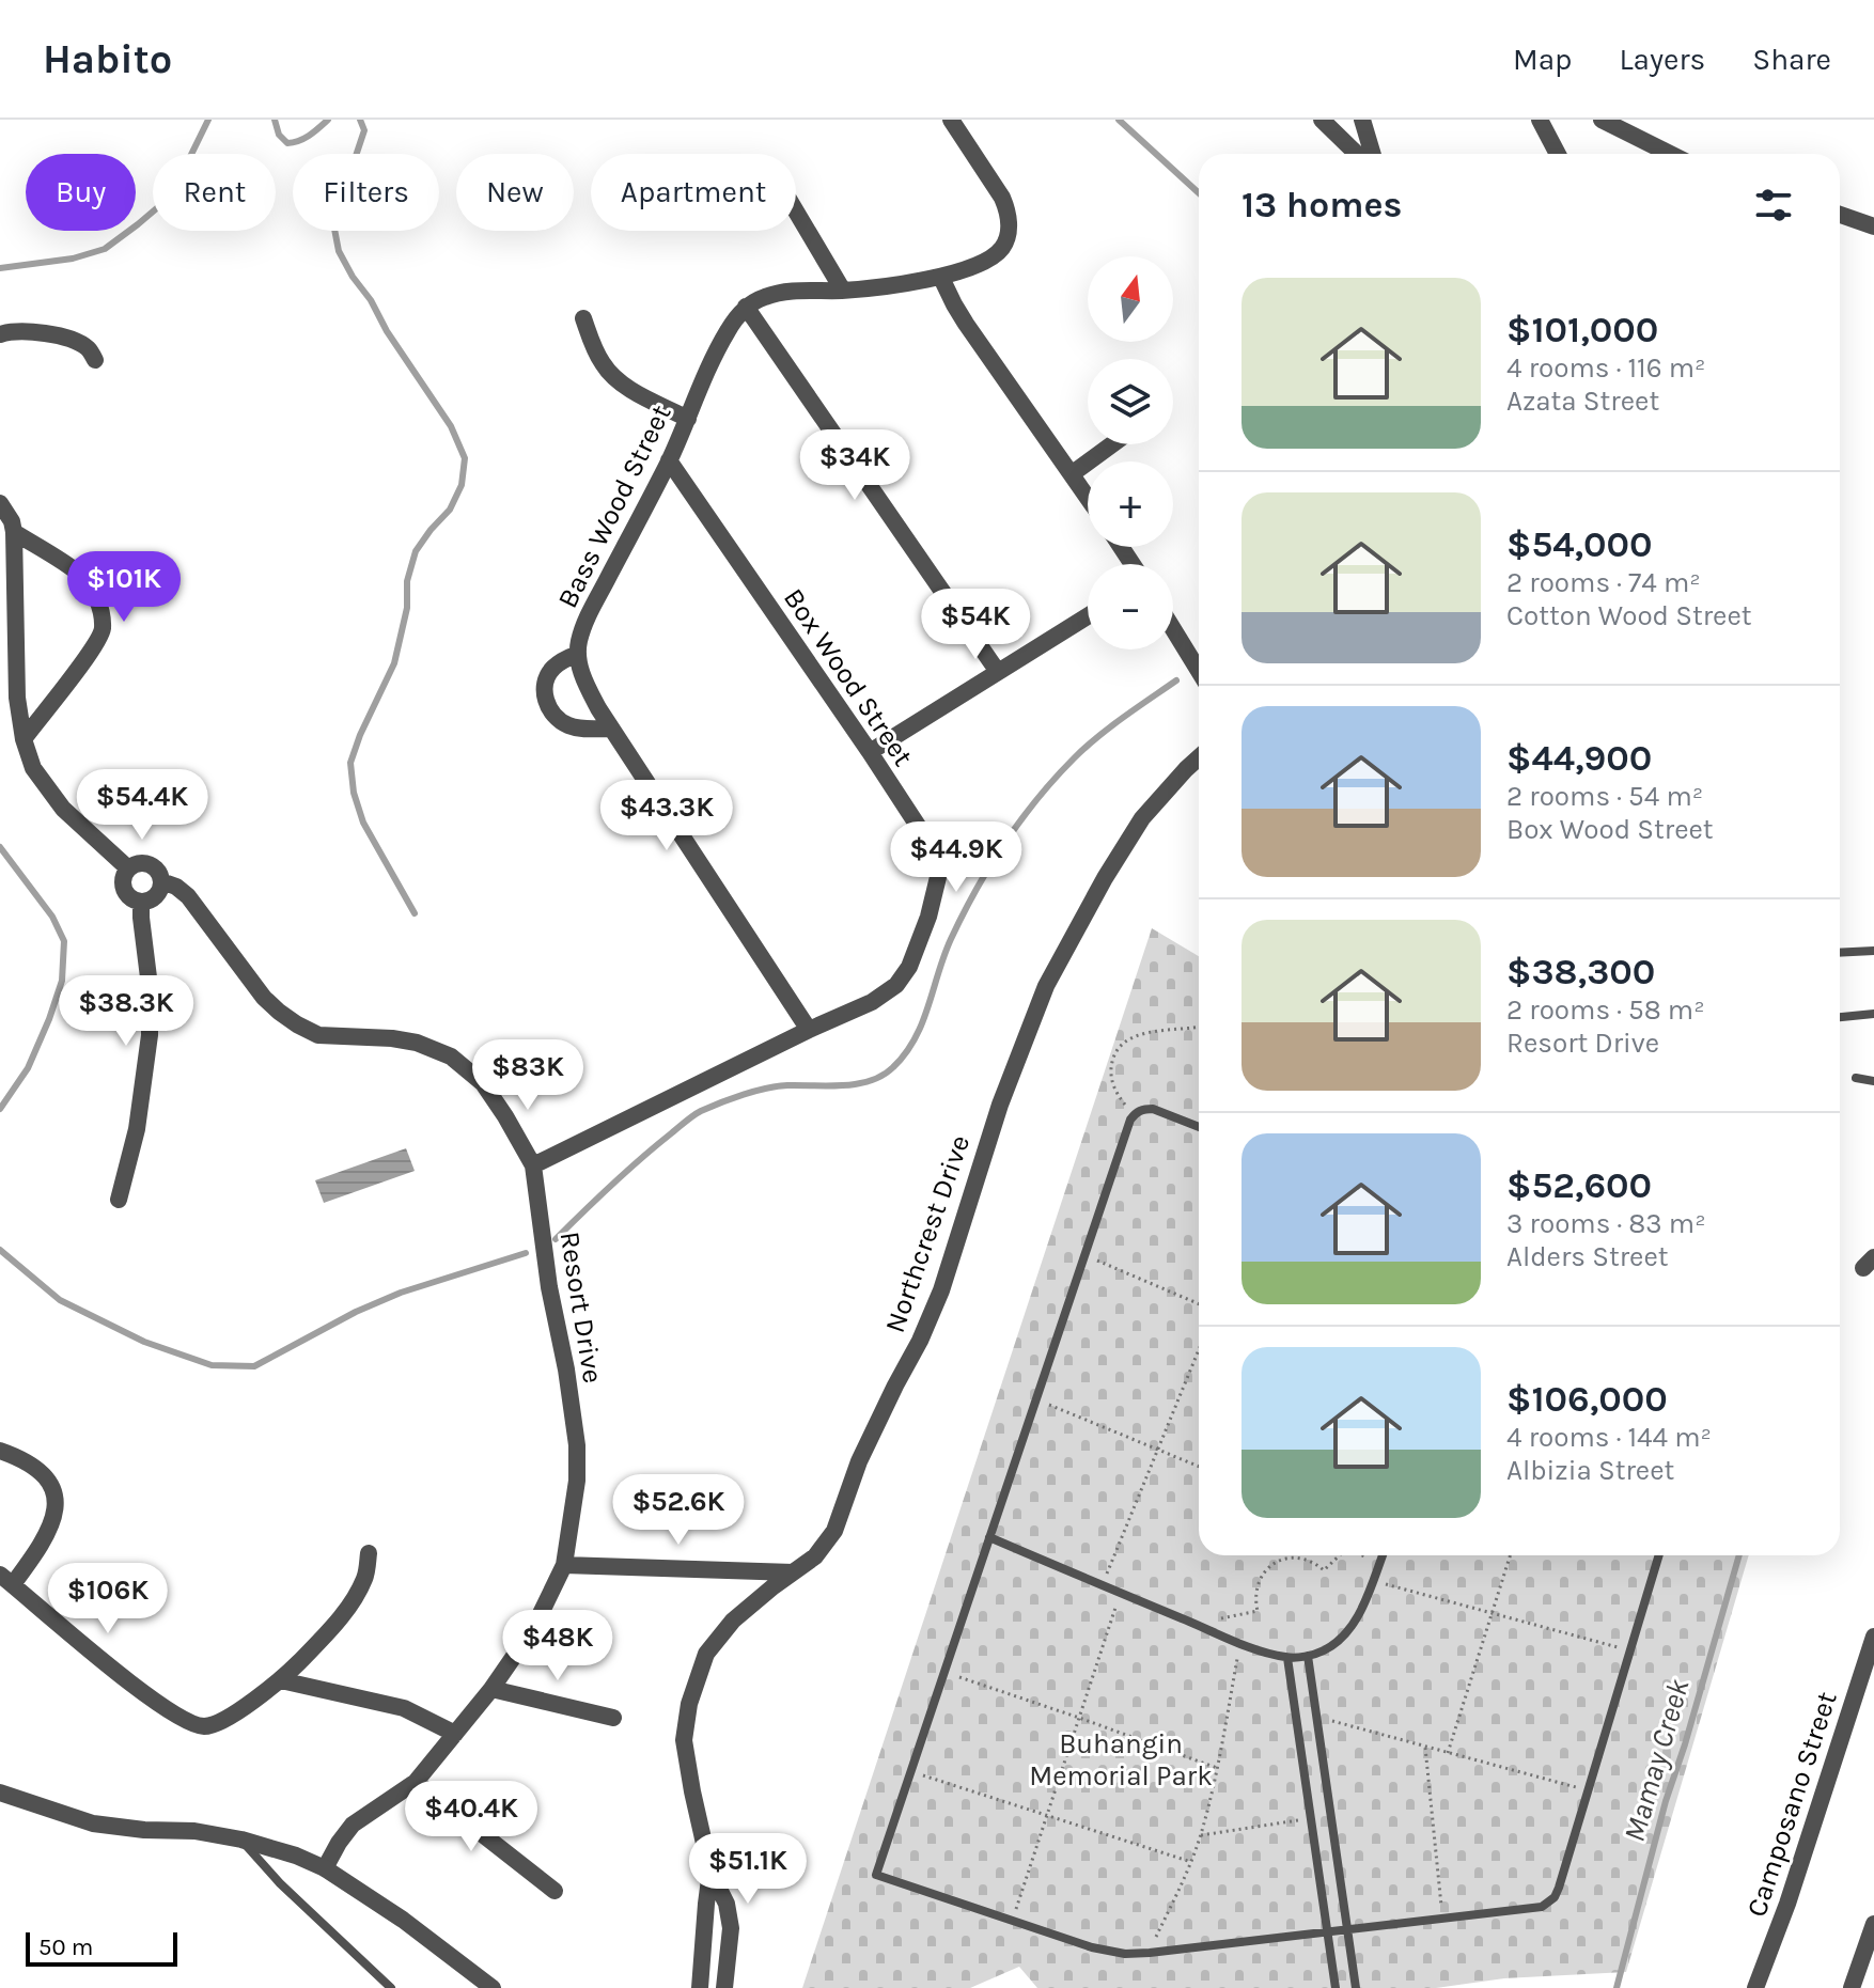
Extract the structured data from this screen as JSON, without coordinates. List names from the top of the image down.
{
  "streets": {
    "street": [
      "Bass Wood Street",
      "Box Wood Street",
      "Northcrest Drive",
      "Resort Drive",
      "Camposano Street"
    ]
  },
  "crossings": [
    ["Bass Wood Street", "Box Wood Street"],
    ["Box Wood Street", "Resort Drive"]
  ],
  "water": ["Mamay Creek"],
  "parks": ["Buhangin Memorial Park"],
  "scale_bar": "50 m",
  "north": "top",
  "page": {
    "header": "Habito",
    "nav": ["Map", "Layers", "Share"],
    "chip": [
      "Buy",
      "Rent",
      "Filters",
      "New",
      "Apartment"
    ],
    "heading": "13 homes",
    "map_buttons": ["+", "−"],
    "list": [
      {
        "name": "$101,000",
        "note": "4 rooms · 116 m² · Azata Street"
      },
      {
        "name": "$54,000",
        "note": "2 rooms · 74 m² · Cotton Wood Street"
      },
      {
        "name": "$44,900",
        "note": "2 rooms · 54 m² · Box Wood Street"
      },
      {
        "name": "$38,300",
        "note": "2 rooms · 58 m² · Resort Drive"
      },
      {
        "name": "$52,600",
        "note": "3 rooms · 83 m² · Alders Street"
      },
      {
        "name": "$106,000",
        "note": "4 rooms · 144 m² · Albizia Street"
      }
    ],
    "price": [
      "$34K",
      "$101K",
      "$54K",
      "$54.4K",
      "$43.3K",
      "$44.9K",
      "$38.3K",
      "$83K",
      "$52.6K",
      "$106K",
      "$48K",
      "$40.4K",
      "$51.1K"
    ],
    "scale": "50 m"
  }
}
